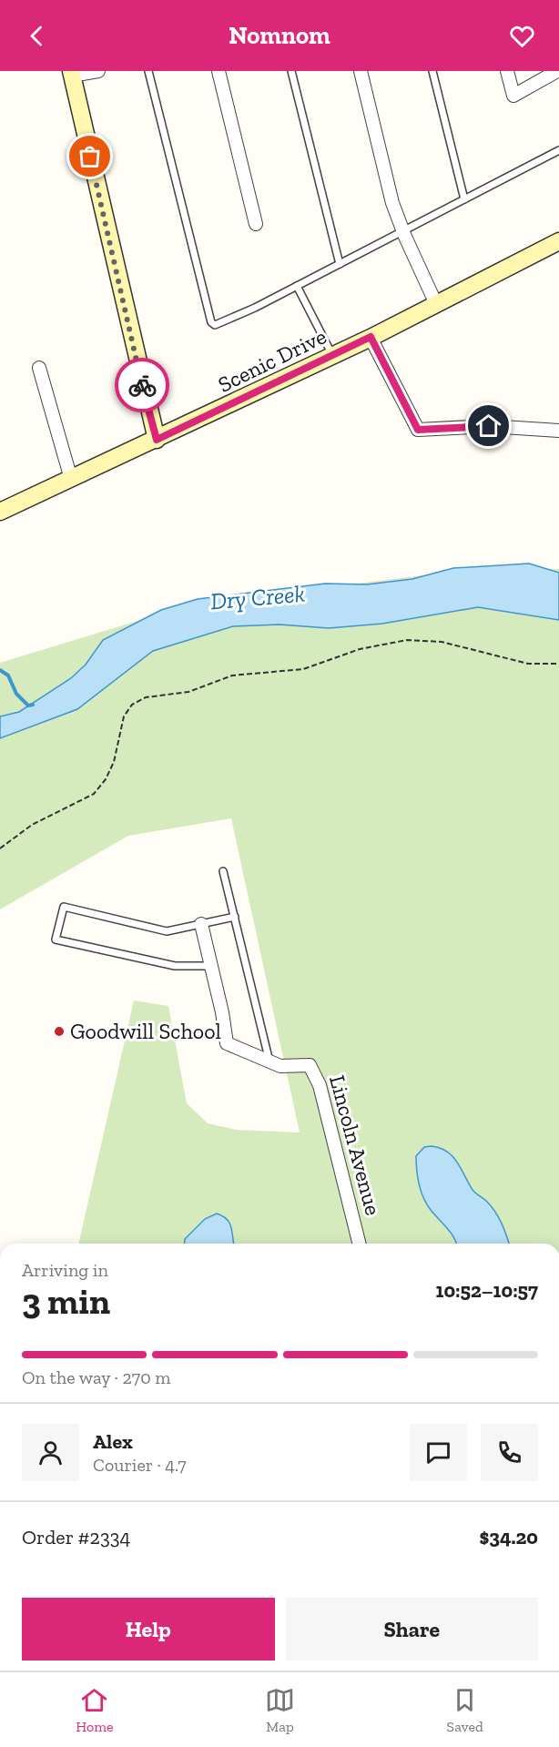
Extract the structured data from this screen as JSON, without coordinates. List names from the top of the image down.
{
  "streets": {
    "main road": ["Scenic Drive"],
    "street": ["Lincoln Avenue"]
  },
  "water": ["Dry Creek"],
  "places": ["Goodwill School"],
  "page": {
    "header": "Nomnom",
    "heading": ["3 min", "Arriving in", "10:52–10:57"],
    "panel": [
      "Alex",
      "Courier · 4.7",
      "Order #2334",
      "$34.20"
    ],
    "bar": "On the way · 270 m",
    "buttons": ["Help", "Share"],
    "tabs": ["Home", "Map", "Saved"]
  }
}
